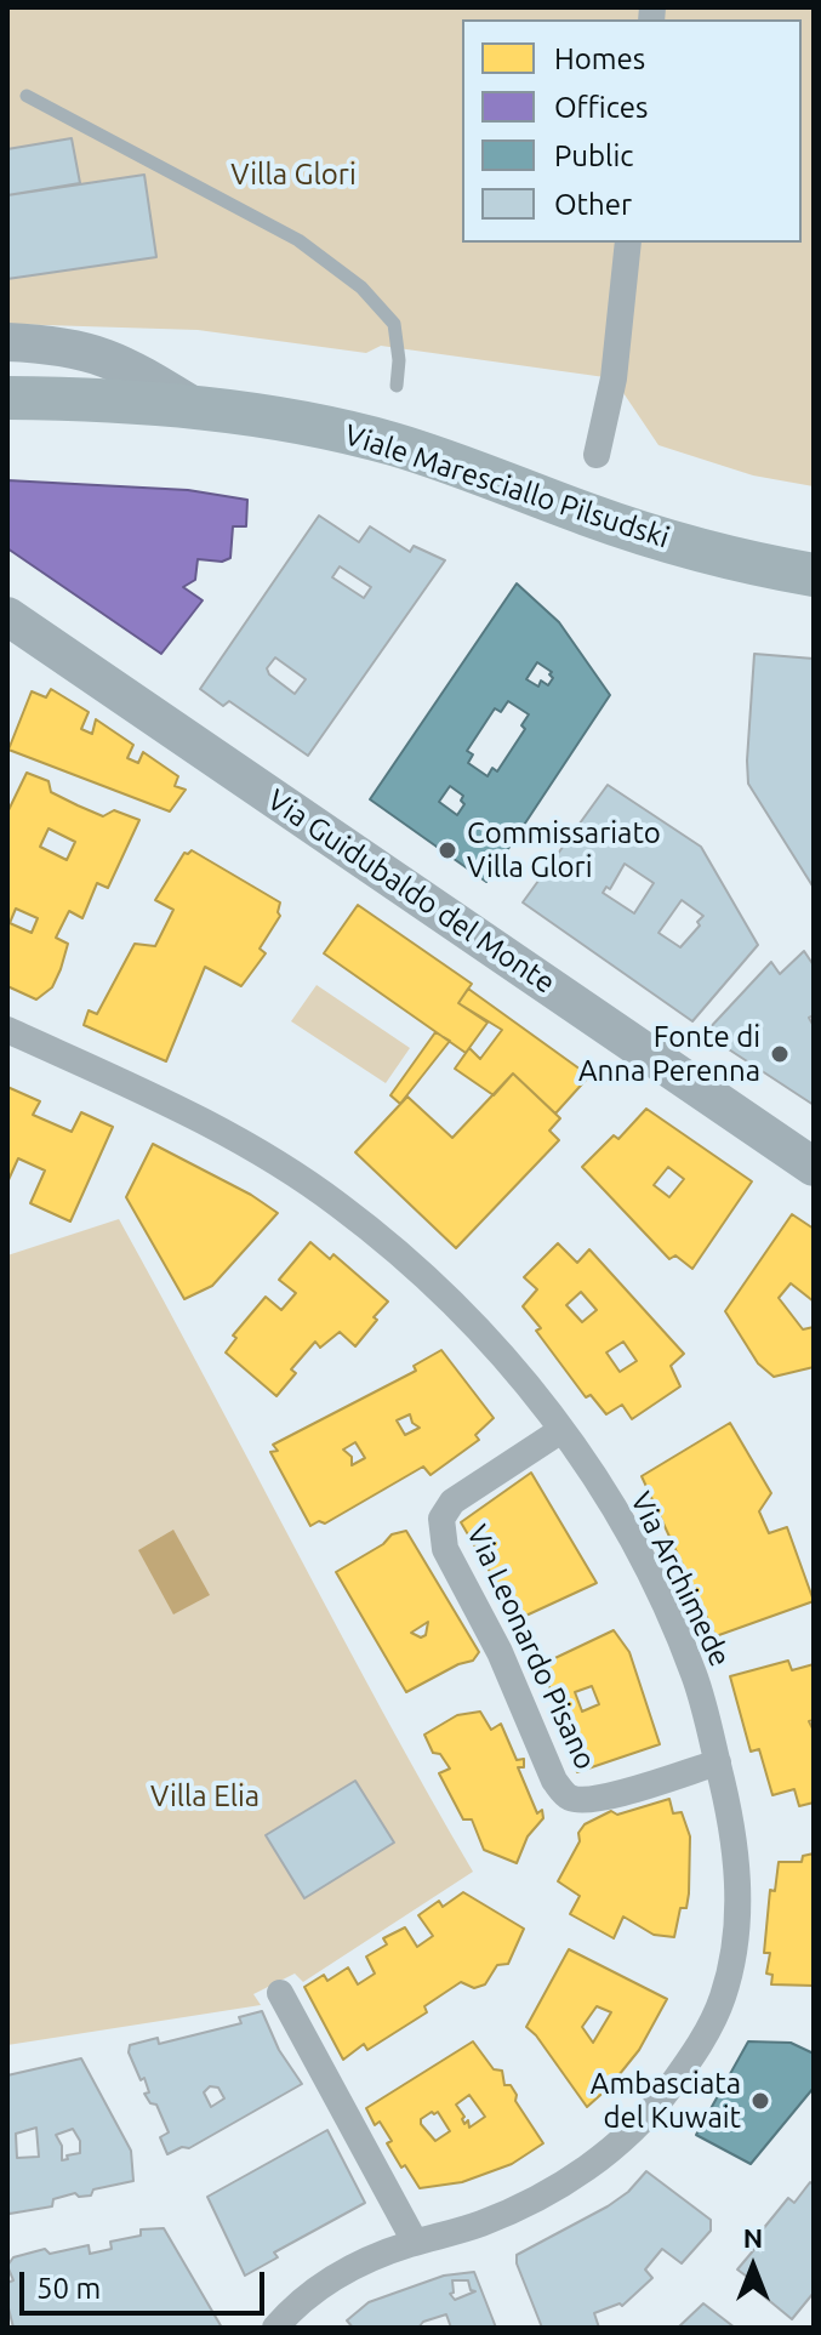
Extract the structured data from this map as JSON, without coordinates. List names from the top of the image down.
{
  "streets": {
    "main road": ["Viale Maresciallo Pilsudski"],
    "street": ["Via Guidubaldo del Monte", "Via Archimede", "Via Leonardo Pisano"]
  },
  "crossings": [
    ["Via Archimede", "Via Leonardo Pisano"]
  ],
  "parks": ["Villa Glori", "Villa Elia"],
  "places": ["Commissariato Villa Glori", "Fonte di Anna Perenna", "Ambasciata del Kuwait"],
  "legend": [
    "Homes",
    "Offices",
    "Public",
    "Other"
  ],
  "scale_bar": "50 m",
  "north": "top"
}
